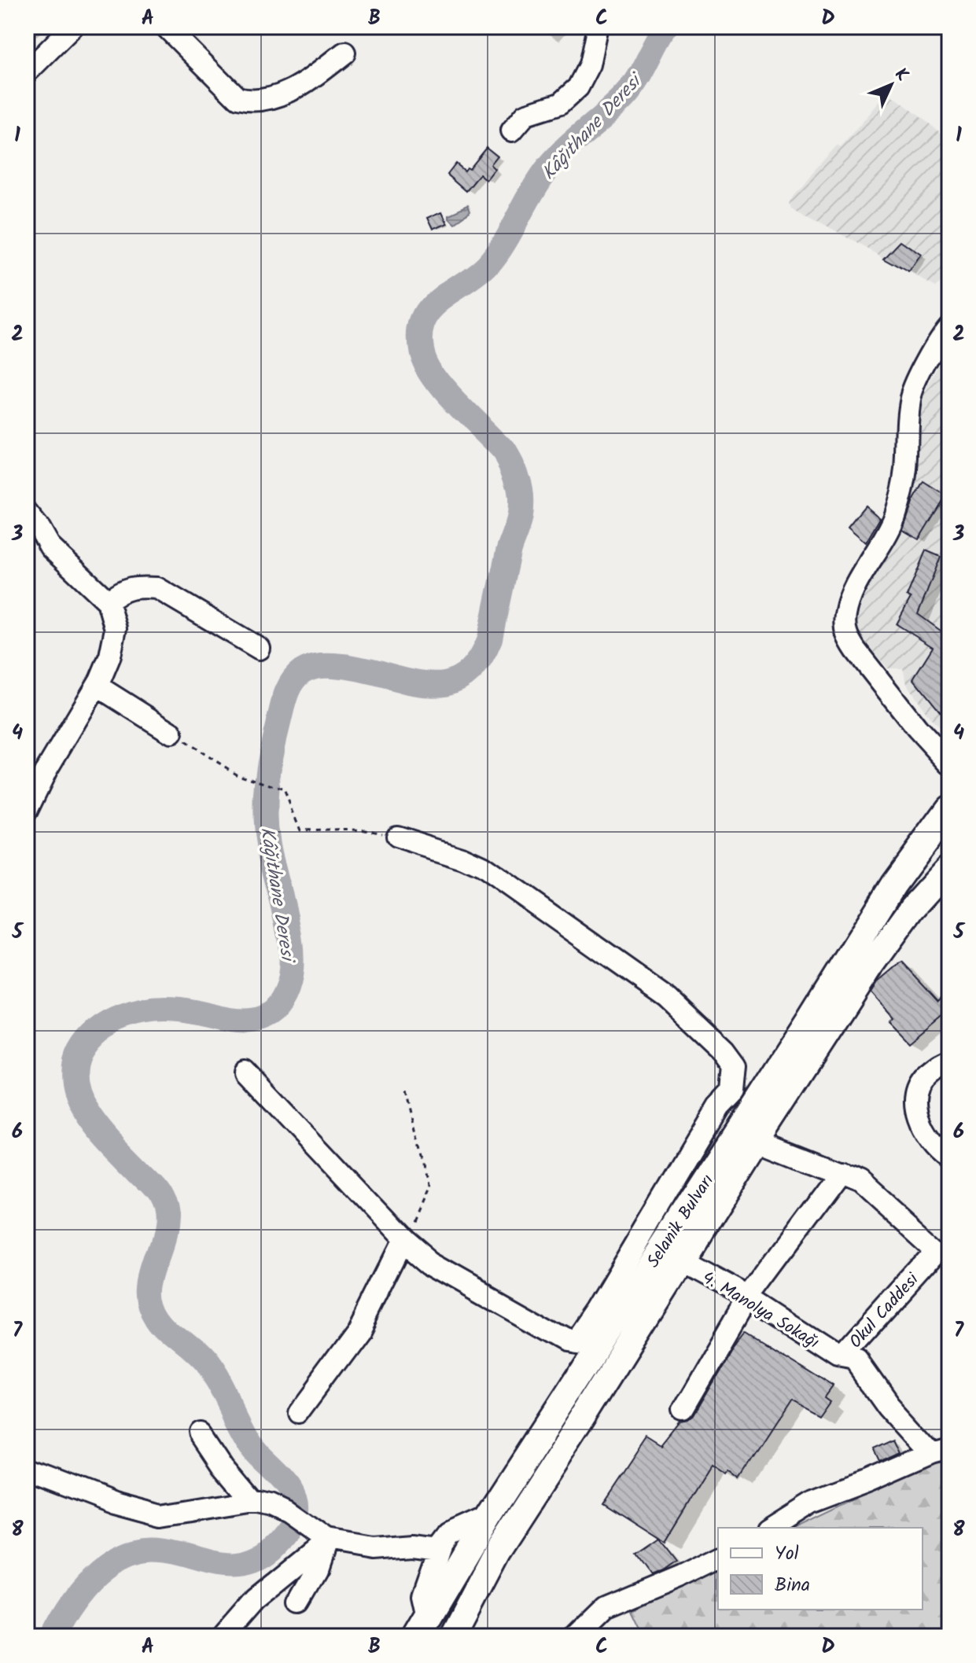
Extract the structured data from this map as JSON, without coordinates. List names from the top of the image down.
{
  "streets": {
    "main road": ["Selanik Bulvarı"],
    "street": ["4. Manolya Sokağı", "Okul Caddesi"]
  },
  "crossings": [
    ["Selanik Bulvarı", "4. Manolya Sokağı"],
    ["Selanik Bulvarı", "Okul Caddesi"],
    ["4. Manolya Sokağı", "Okul Caddesi"]
  ],
  "water": ["Kâğıthane Deresi"],
  "legend": ["Yol", "Bina"],
  "north": "top right",
  "grid": {
    "columns": [
      "A",
      "B",
      "C",
      "D"
    ],
    "rows": [
      "1",
      "2",
      "3",
      "4",
      "5",
      "6",
      "7",
      "8"
    ]
  }
}
